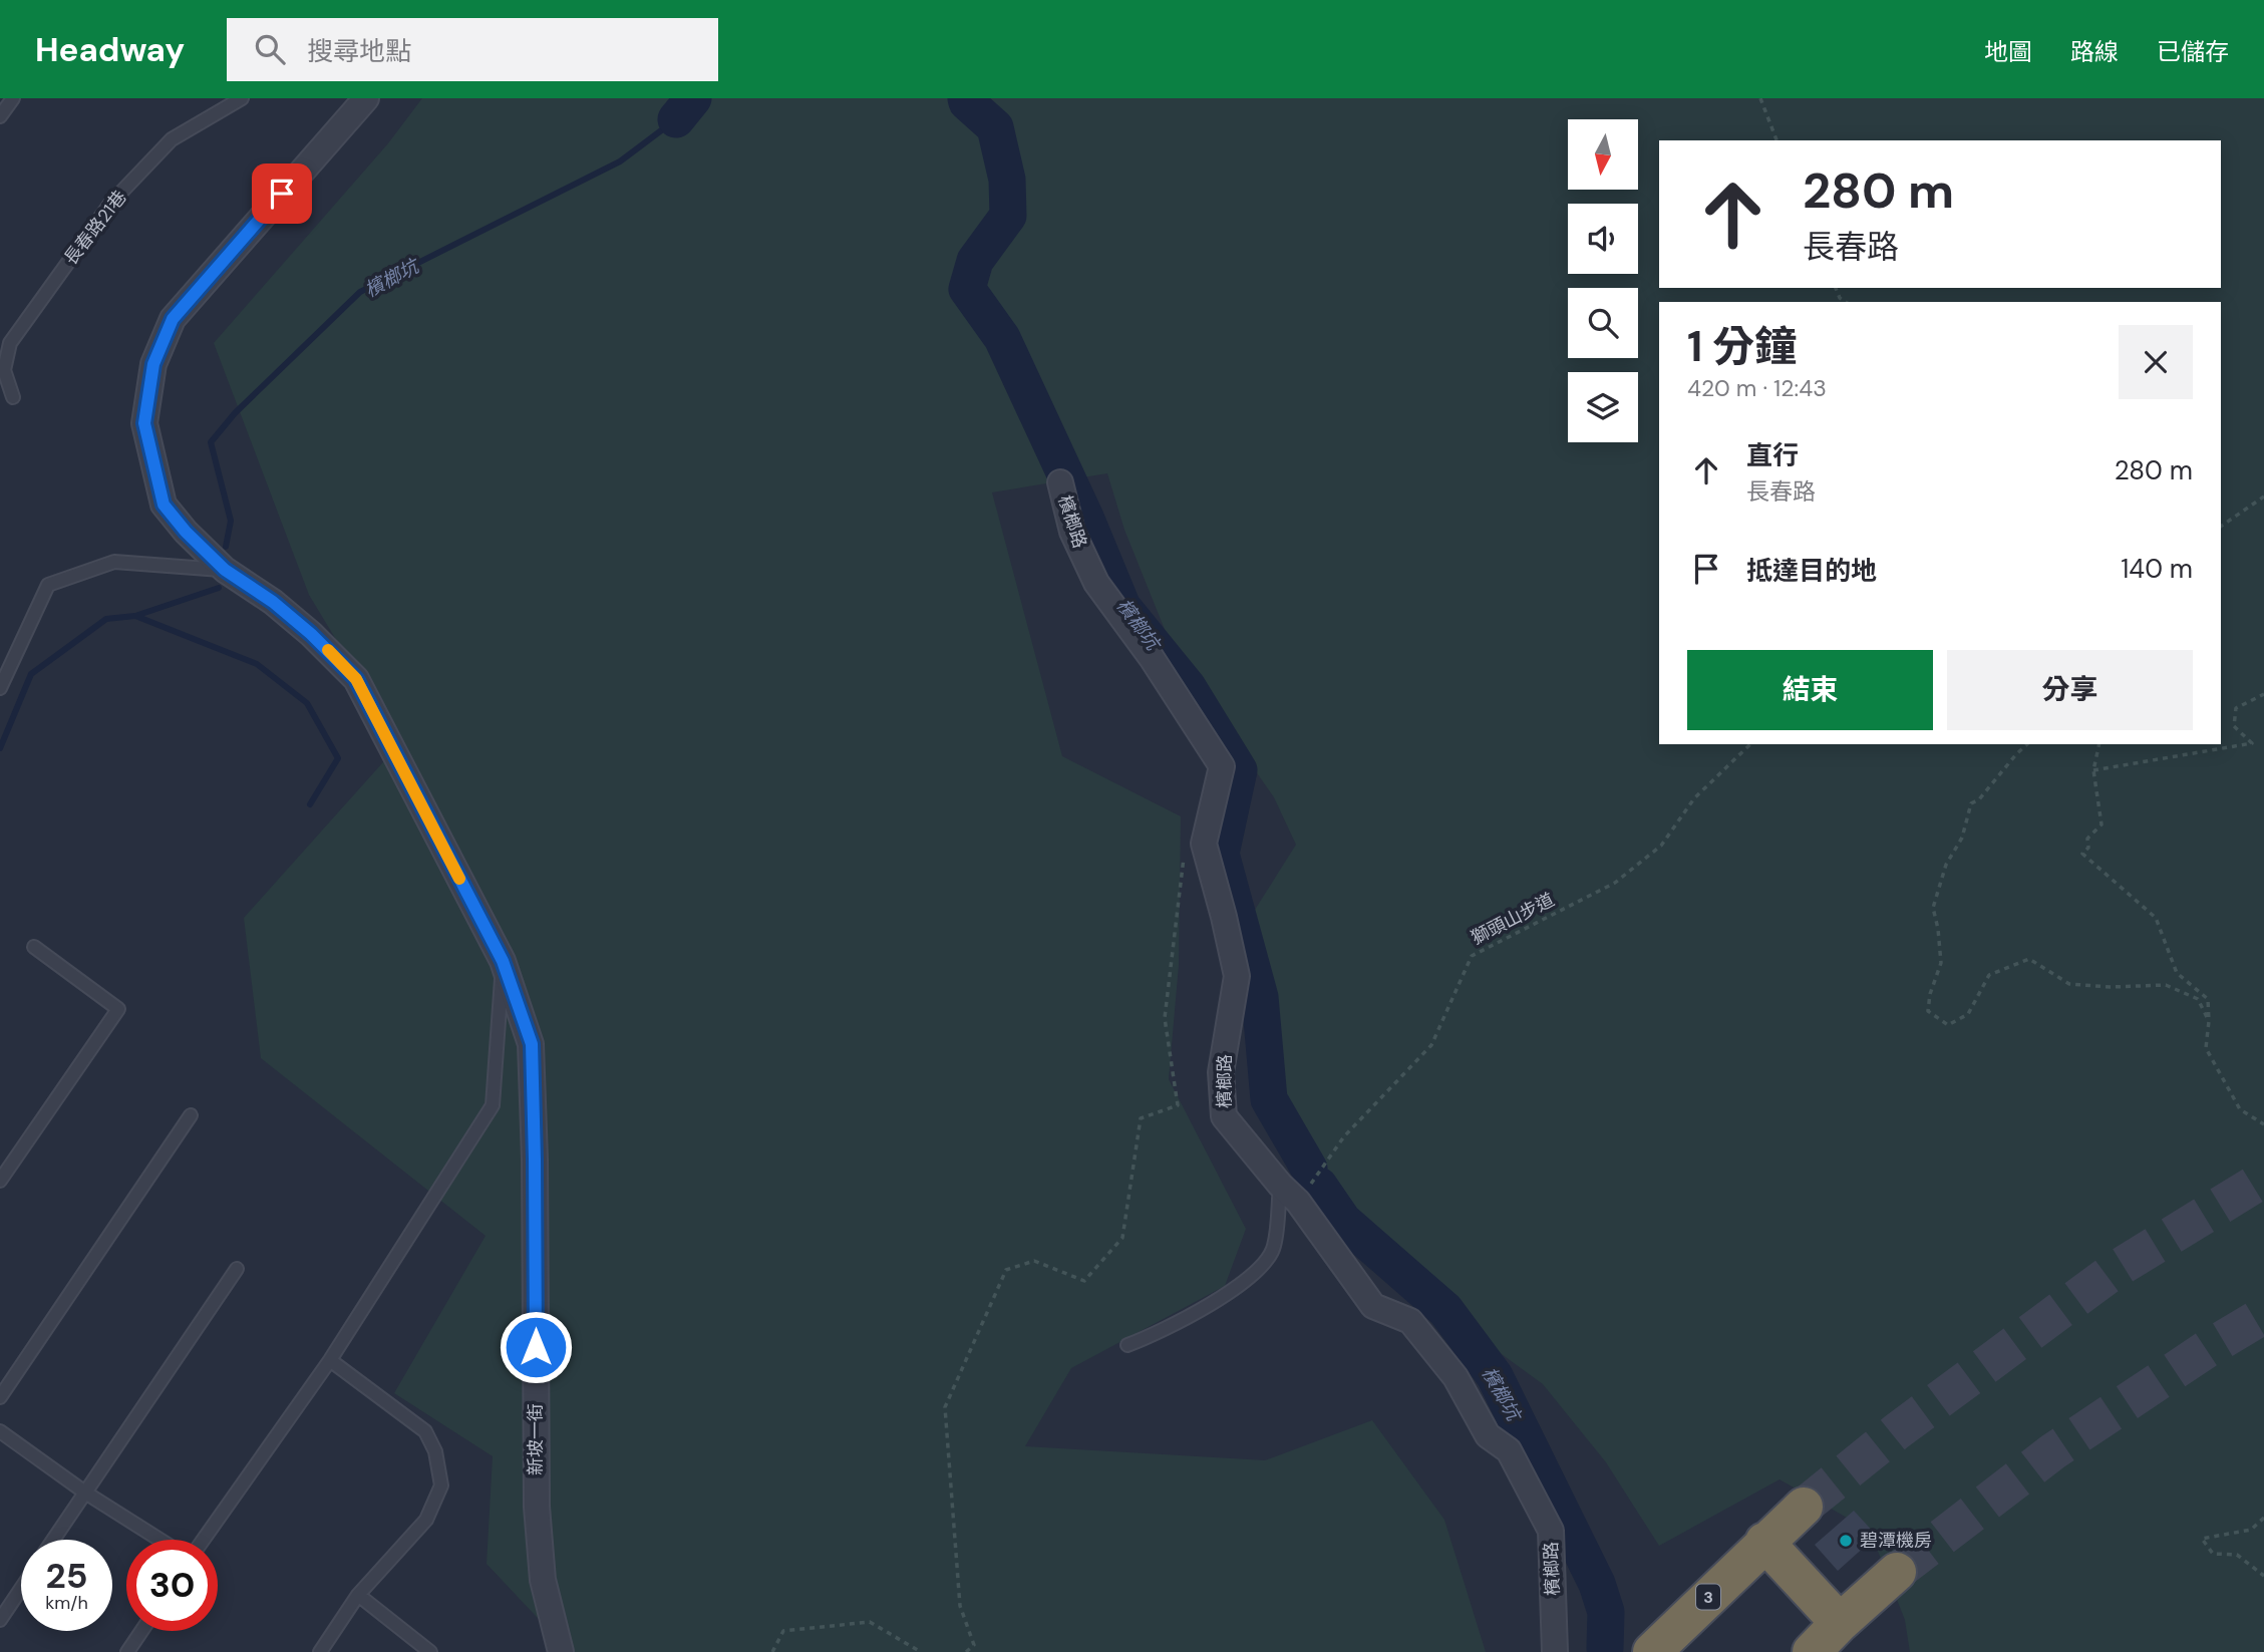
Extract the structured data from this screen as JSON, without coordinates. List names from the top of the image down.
{
  "streets": {
    "highway": ["3"],
    "street": ["檳榔路", "新坡一街"],
    "lane": ["長春路21巷"],
    "path": ["獅頭山步道"]
  },
  "water": ["檳榔坑"],
  "places": ["碧潭機房"],
  "north": "bottom",
  "page": {
    "header": "Headway",
    "search": "搜尋地點",
    "nav": ["地圖", "路線", "已儲存"],
    "turn": ["280 m", "長春路"],
    "heading": ["1 分鐘", "420 m · 12:43"],
    "list": [
      {
        "name": "直行",
        "note": "長春路",
        "value": "280 m"
      },
      {
        "name": "抵達目的地",
        "value": "140 m"
      }
    ],
    "buttons": ["結束", "分享"],
    "speed": "25 km/h",
    "limit": "30"
  }
}
